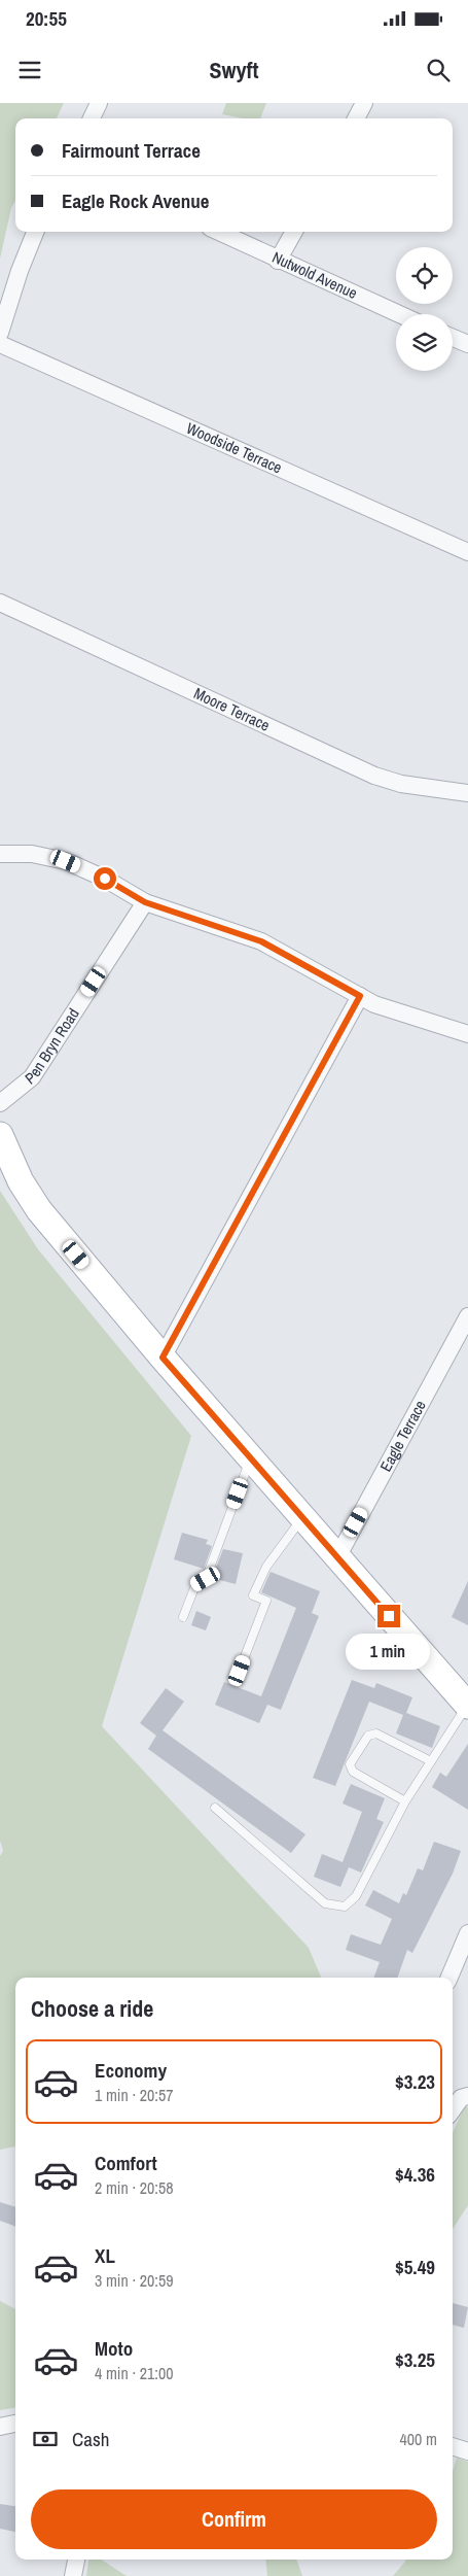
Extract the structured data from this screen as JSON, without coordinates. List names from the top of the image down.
{
  "streets": {
    "street": [
      "Nutwold Avenue",
      "Woodside Terrace",
      "Moore Terrace",
      "Pen Bryn Road",
      "Eagle Terrace"
    ]
  },
  "page": {
    "status": "20:55",
    "header": "Swyft",
    "banner": ["Fairmount Terrace", "Eagle Rock Avenue"],
    "bubble": "1 min",
    "heading": "Choose a ride",
    "list": [
      {
        "name": "Economy",
        "note": "1 min · 20:57",
        "value": "$3.23"
      },
      {
        "name": "Comfort",
        "note": "2 min · 20:58",
        "value": "$4.36"
      },
      {
        "name": "XL",
        "note": "3 min · 20:59",
        "value": "$5.49"
      },
      {
        "name": "Moto",
        "note": "4 min · 21:00",
        "value": "$3.25"
      }
    ],
    "pay": ["Cash", "400 m"],
    "buttons": "Confirm"
  }
}
